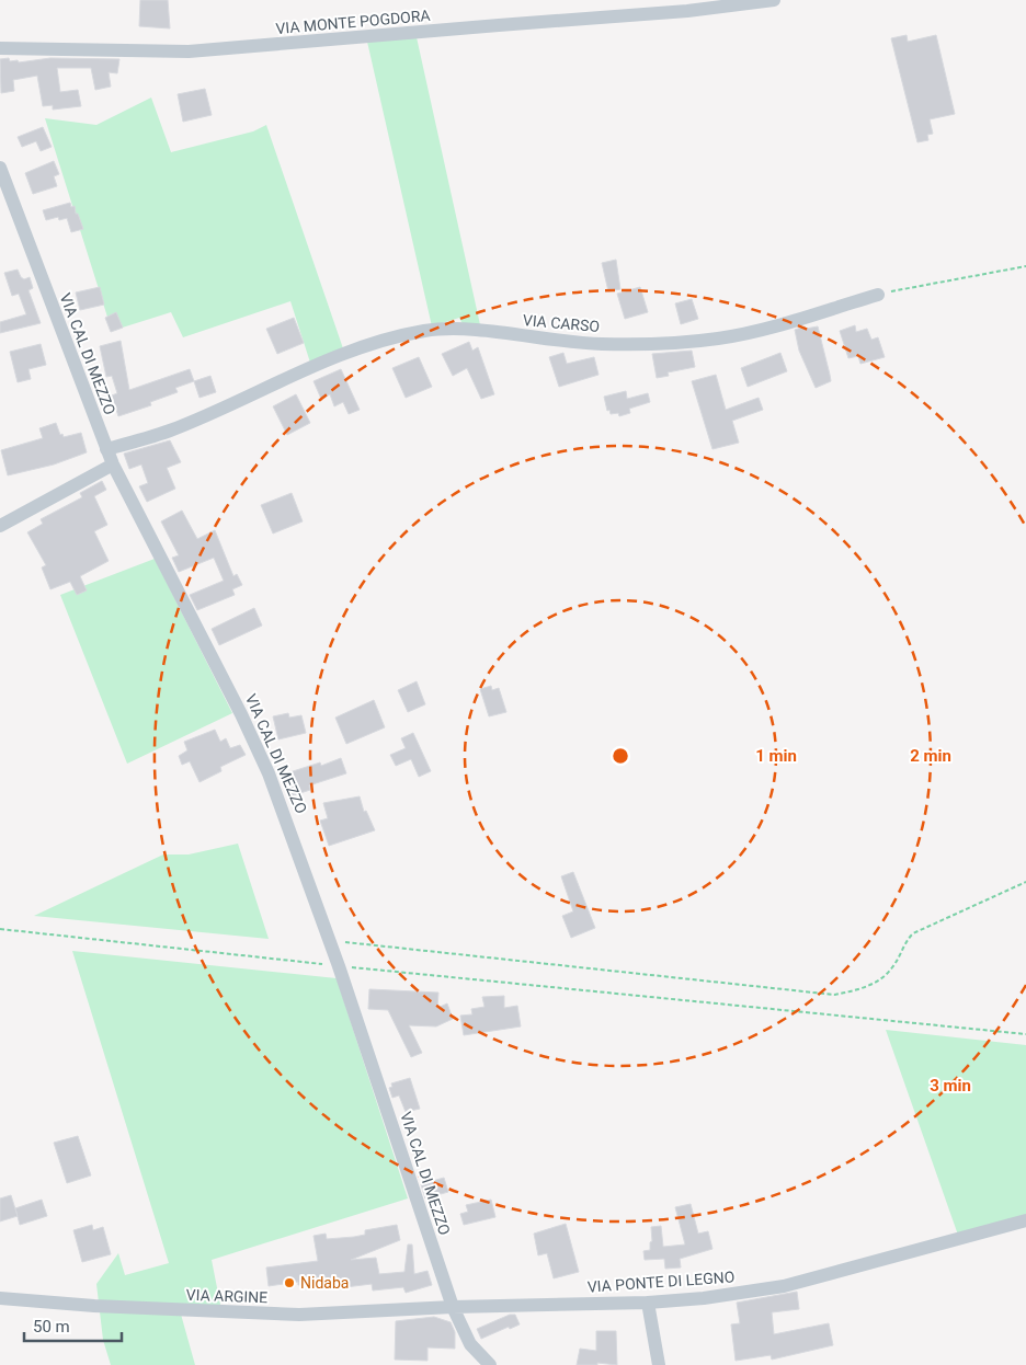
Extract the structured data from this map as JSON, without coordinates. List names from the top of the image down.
{
  "streets": {
    "street": [
      "VIA MONTE POGDORA",
      "VIA CARSO",
      "VIA CAL DI MEZZO",
      "VIA PONTE DI LEGNO",
      "VIA ARGINE"
    ]
  },
  "crossings": [
    ["VIA CARSO", "VIA CAL DI MEZZO"],
    ["VIA CAL DI MEZZO", "VIA PONTE DI LEGNO"],
    ["VIA CAL DI MEZZO", "VIA ARGINE"],
    ["VIA PONTE DI LEGNO", "VIA ARGINE"]
  ],
  "places": ["Nidaba"],
  "scale_bar": "50 m",
  "rings": ["1 min", "2 min", "3 min"]
}
